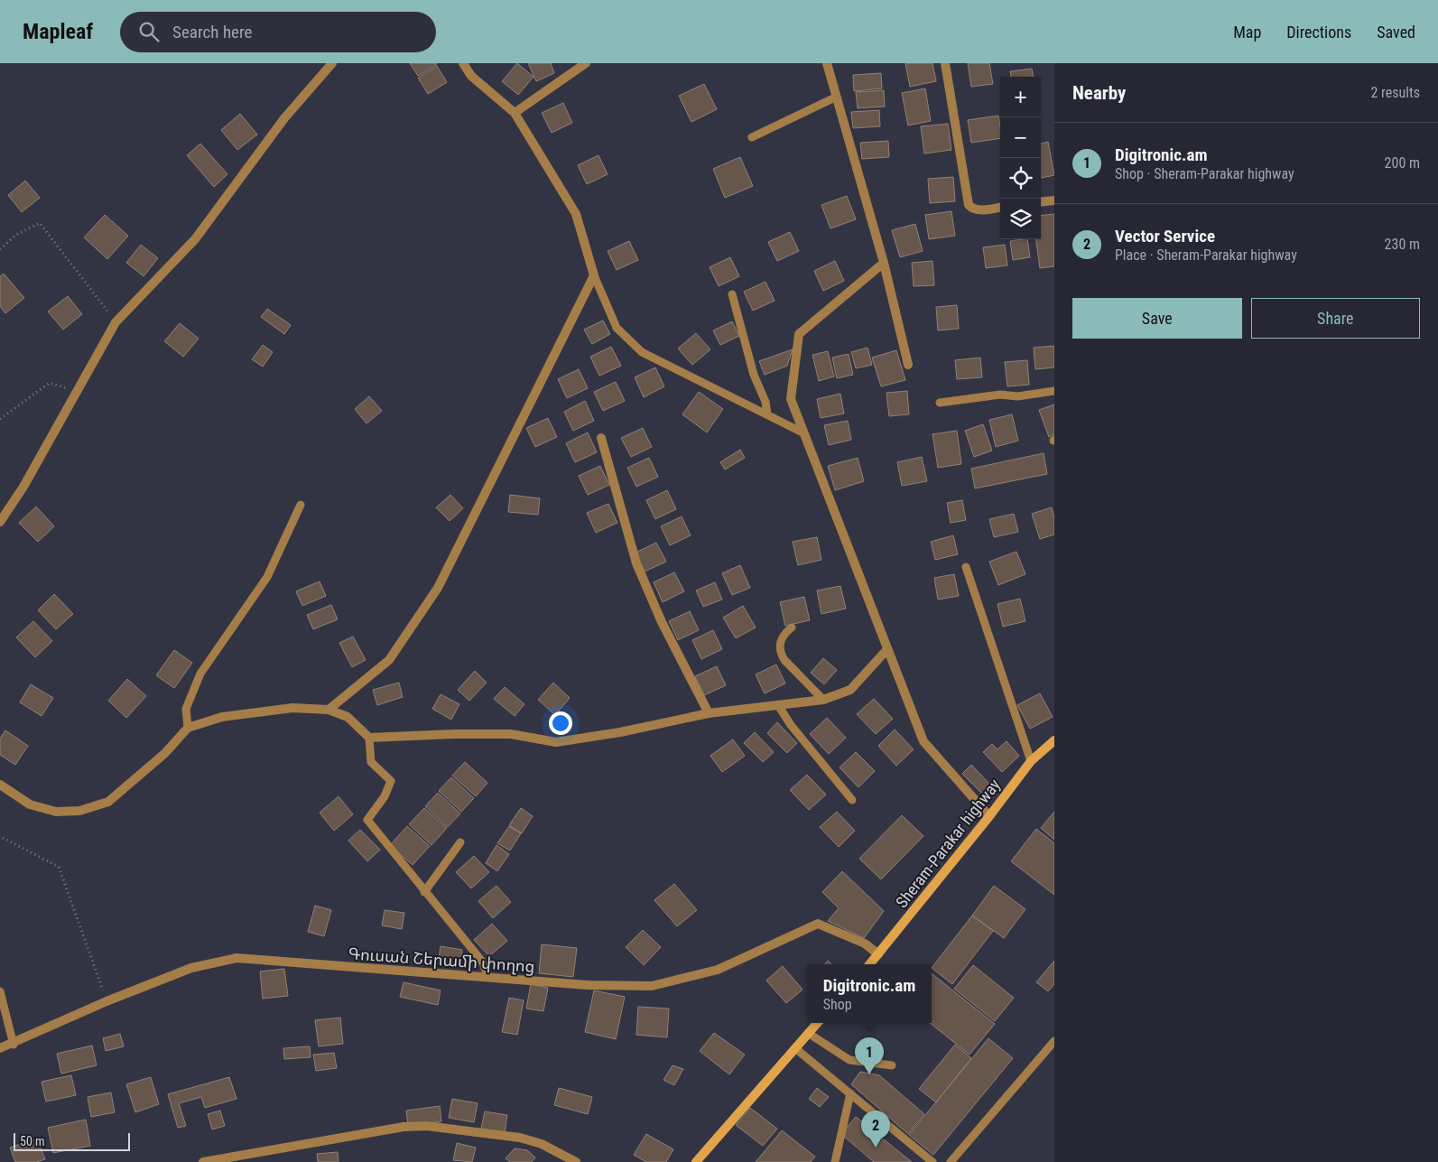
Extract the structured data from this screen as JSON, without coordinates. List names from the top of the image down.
{
  "streets": {
    "street": ["Sheram-Parakar highway", "Գուսան Շերամի փողոց"]
  },
  "crossings": [
    ["Sheram-Parakar highway", "Գուսան Շերամի փողոց"]
  ],
  "scale_bar": "50 m",
  "page": {
    "header": "Mapleaf",
    "search": "Search here",
    "nav": ["Map", "Directions", "Saved"],
    "heading": ["Nearby", "2 results"],
    "map_buttons": ["+", "−"],
    "list": [
      {
        "mark": "1",
        "name": "Digitronic.am",
        "note": "Shop · Sheram-Parakar highway",
        "value": "200 m"
      },
      {
        "mark": "2",
        "name": "Vector Service",
        "note": "Place · Sheram-Parakar highway",
        "value": "230 m"
      }
    ],
    "buttons": ["Save", "Share"],
    "popup": ["Digitronic.am", "Shop"],
    "pins": ["1", "2"],
    "scale": "50 m"
  }
}
